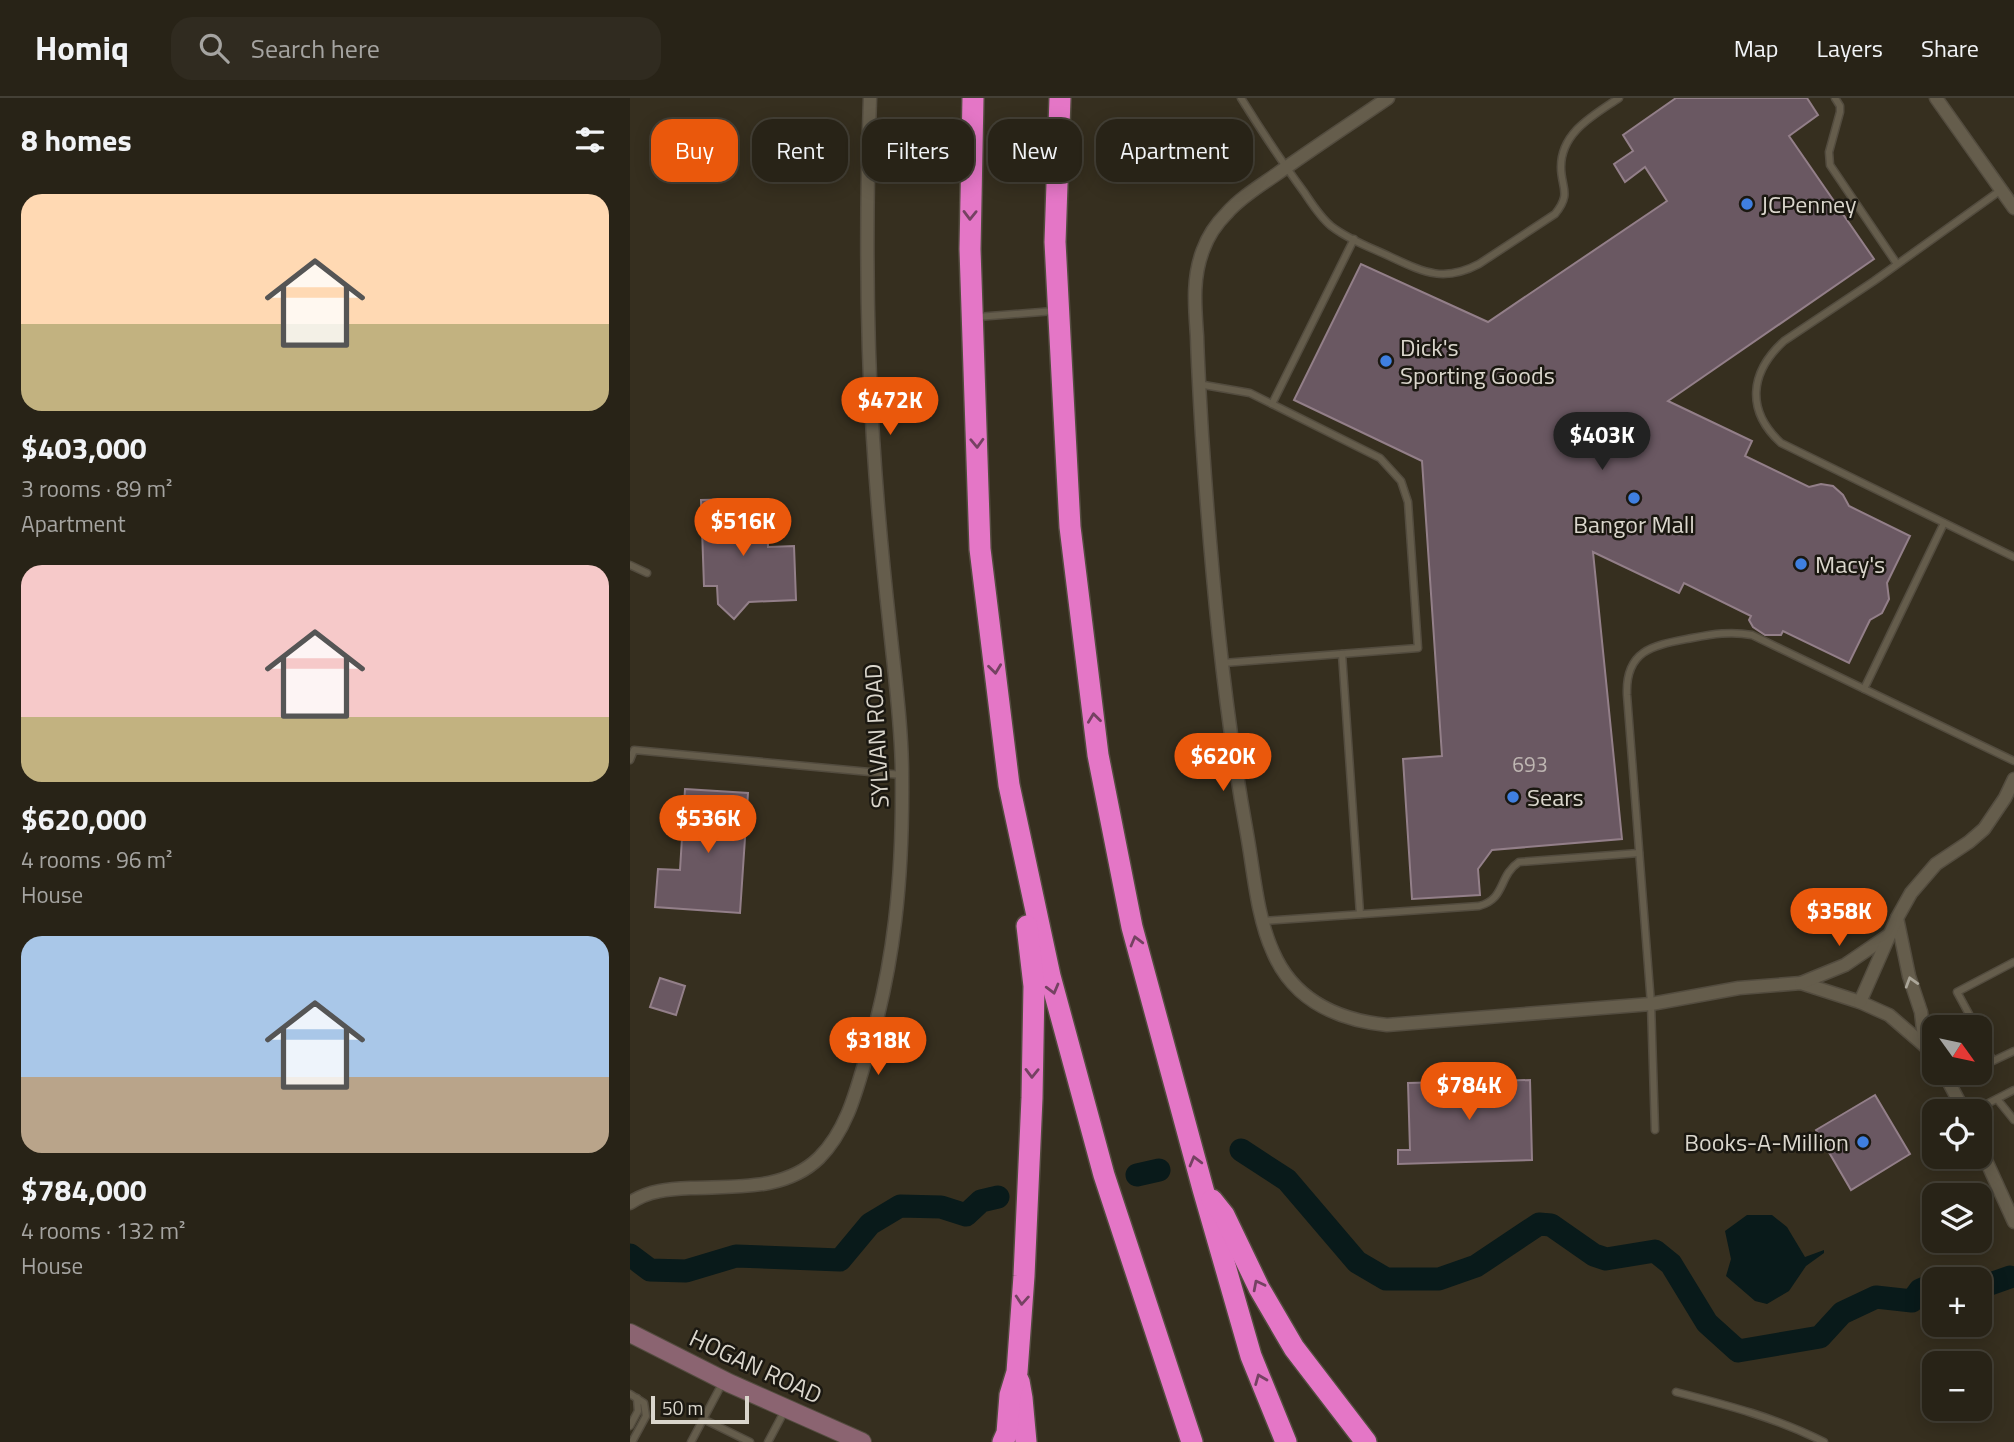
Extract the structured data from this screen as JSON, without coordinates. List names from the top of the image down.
{
  "streets": {
    "main road": ["HOGAN ROAD"],
    "street": ["SYLVAN ROAD"]
  },
  "places": [
    "JCPenney",
    "Dick's Sporting Goods",
    "Bangor Mall",
    "Macy's",
    "Sears",
    "Books-A-Million"
  ],
  "house_numbers": ["693"],
  "scale_bar": "50 m",
  "north": "bottom right",
  "page": {
    "header": "Homiq",
    "search": "Search here",
    "nav": ["Map", "Layers", "Share"],
    "heading": "8 homes",
    "chip": [
      "Buy",
      "Rent",
      "Filters",
      "New",
      "Apartment"
    ],
    "list": [
      {
        "name": "$403,000",
        "note": "3 rooms · 89 m² · Apartment"
      },
      {
        "name": "$620,000",
        "note": "4 rooms · 96 m² · House"
      },
      {
        "name": "$784,000",
        "note": "4 rooms · 132 m² · House"
      }
    ],
    "price": [
      "$472K",
      "$403K",
      "$516K",
      "$620K",
      "$536K",
      "$358K",
      "$318K",
      "$784K"
    ],
    "map_buttons": ["+", "−"],
    "scale": "50 m"
  }
}
